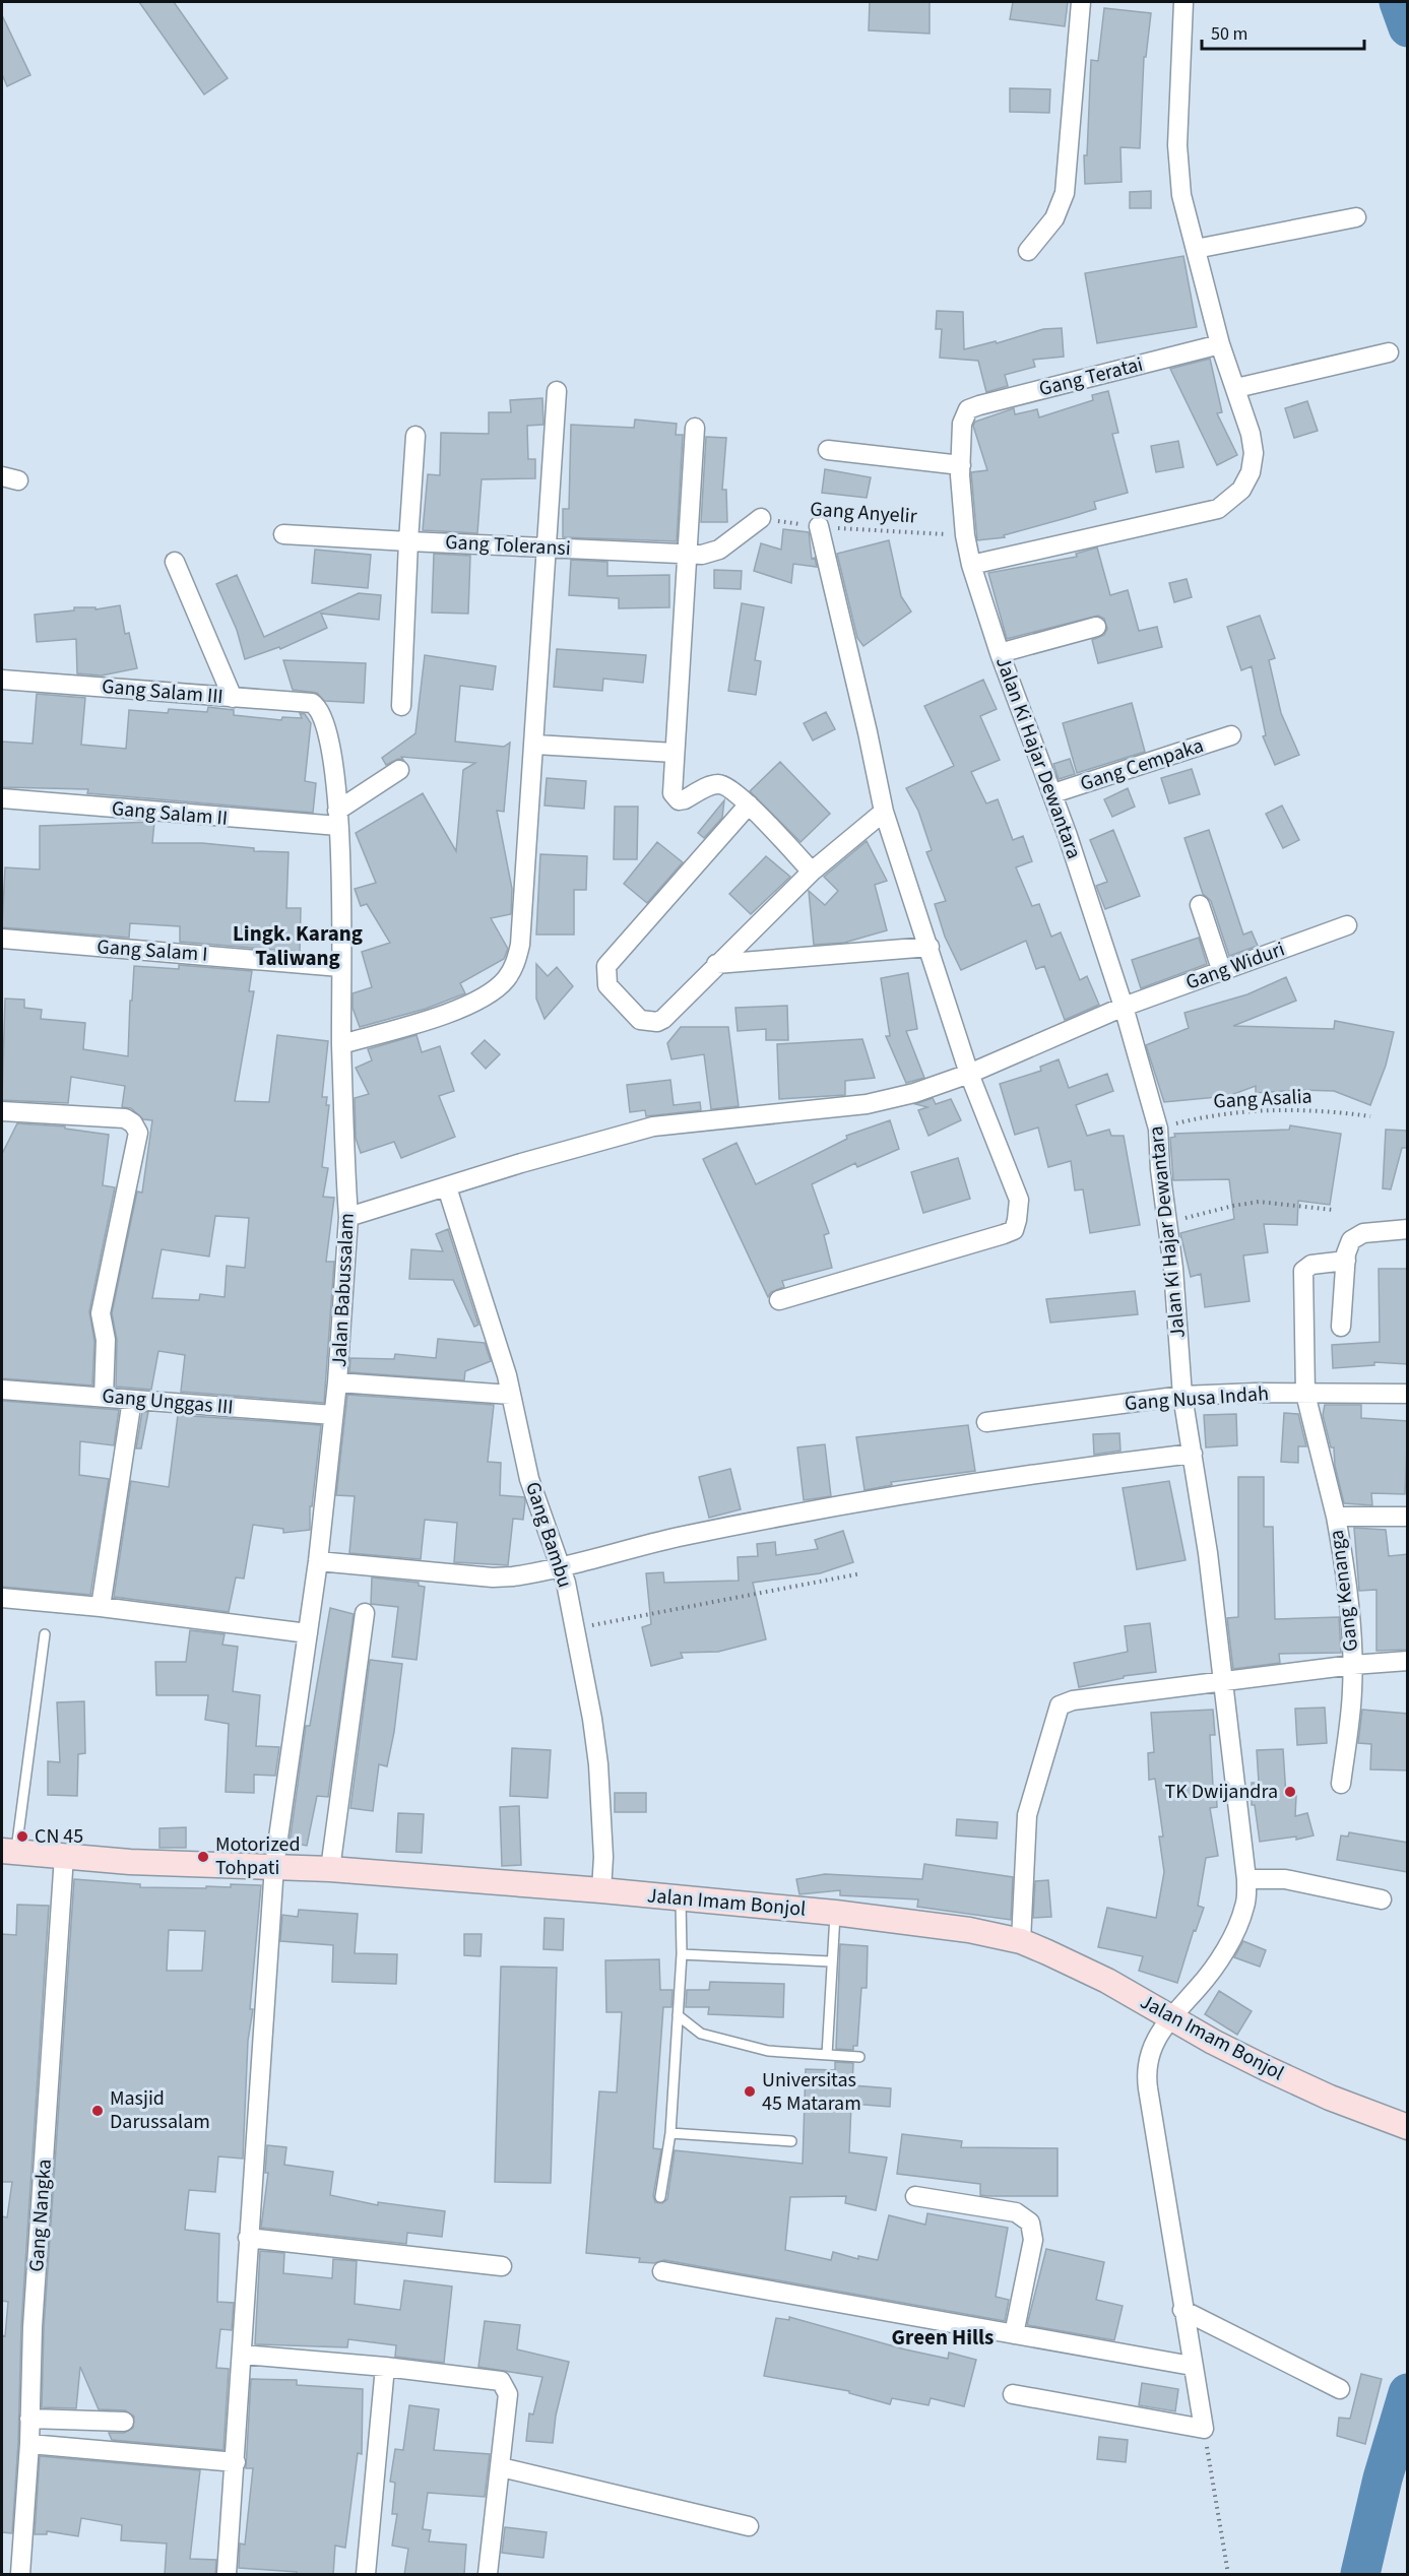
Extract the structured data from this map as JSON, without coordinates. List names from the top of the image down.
{
  "streets": {
    "main road": ["Jalan Imam Bonjol"],
    "street": [
      "Gang Teratai",
      "Gang Toleransi",
      "Gang Salam III",
      "Jalan Ki Hajar Dewantara",
      "Gang Cempaka",
      "Gang Salam II",
      "Gang Salam I",
      "Gang Widuri",
      "Jalan Babussalam",
      "Gang Nusa Indah",
      "Gang Unggas III",
      "Gang Bambu",
      "Gang Kenanga",
      "Gang Nangka"
    ],
    "path": ["Gang Anyelir", "Gang Asalia"]
  },
  "crossings": [
    ["Gang Teratai", "Jalan Ki Hajar Dewantara"],
    ["Gang Anyelir", "Gang Toleransi"],
    ["Gang Anyelir", "Jalan Ki Hajar Dewantara"],
    ["Gang Salam III", "Jalan Babussalam"],
    ["Jalan Ki Hajar Dewantara", "Gang Cempaka"],
    ["Jalan Ki Hajar Dewantara", "Gang Widuri"],
    ["Jalan Ki Hajar Dewantara", "Gang Asalia"],
    ["Jalan Ki Hajar Dewantara", "Gang Nusa Indah"],
    ["Jalan Ki Hajar Dewantara", "Gang Kenanga"],
    ["Jalan Ki Hajar Dewantara", "Jalan Imam Bonjol"],
    ["Gang Salam II", "Jalan Babussalam"],
    ["Gang Salam I", "Jalan Babussalam"],
    ["Gang Widuri", "Jalan Babussalam"],
    ["Gang Widuri", "Gang Bambu"],
    ["Jalan Babussalam", "Gang Unggas III"],
    ["Jalan Babussalam", "Jalan Imam Bonjol"],
    ["Gang Nusa Indah", "Gang Kenanga"],
    ["Gang Bambu", "Jalan Imam Bonjol"],
    ["Gang Kenanga", "Jalan Imam Bonjol"],
    ["Jalan Imam Bonjol", "Gang Nangka"]
  ],
  "districts": ["Lingk. Karang Taliwang", "Green Hills"],
  "places": [
    "TK Dwijandra",
    "CN 45",
    "Motorized Tohpati",
    "Universitas 45 Mataram",
    "Masjid Darussalam"
  ],
  "scale_bar": "50 m"
}
